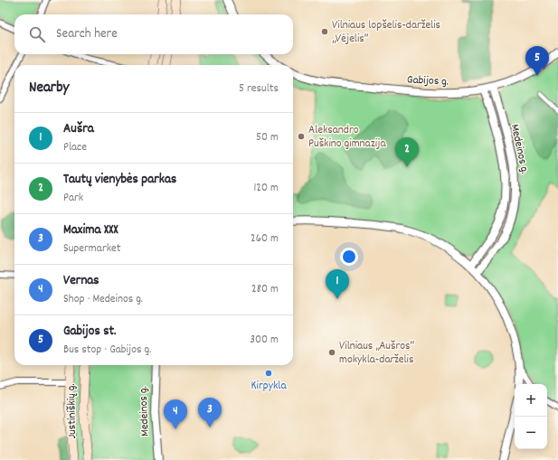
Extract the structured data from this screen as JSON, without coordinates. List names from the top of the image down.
{
  "streets": {
    "main road": ["Justiniškių g."],
    "street": ["Gabijos g.", "Medeinos g."]
  },
  "crossings": [
    ["Gabijos g.", "Medeinos g."]
  ],
  "places": [
    "Vilniaus lopšelis-darželis „Vėjelis“",
    "Aleksandro Puškino gimnazija",
    "Vilniaus „Aušros“ mokykla-darželis",
    "Kirpykla"
  ],
  "page": {
    "search": "Search here",
    "pins": [
      "5",
      "2",
      "1",
      "3",
      "4"
    ],
    "heading": ["Nearby", "5 results"],
    "list": [
      {
        "mark": "1",
        "name": "Aušra",
        "note": "Place",
        "value": "50 m"
      },
      {
        "mark": "2",
        "name": "Tautų vienybės parkas",
        "note": "Park",
        "value": "120 m"
      },
      {
        "mark": "3",
        "name": "Maxima XXX",
        "note": "Supermarket",
        "value": "260 m"
      },
      {
        "mark": "4",
        "name": "Vernas",
        "note": "Shop · Medeinos g.",
        "value": "280 m"
      },
      {
        "mark": "5",
        "name": "Gabijos st.",
        "note": "Bus stop · Gabijos g.",
        "value": "300 m"
      }
    ],
    "map_buttons": ["+", "−"]
  }
}
